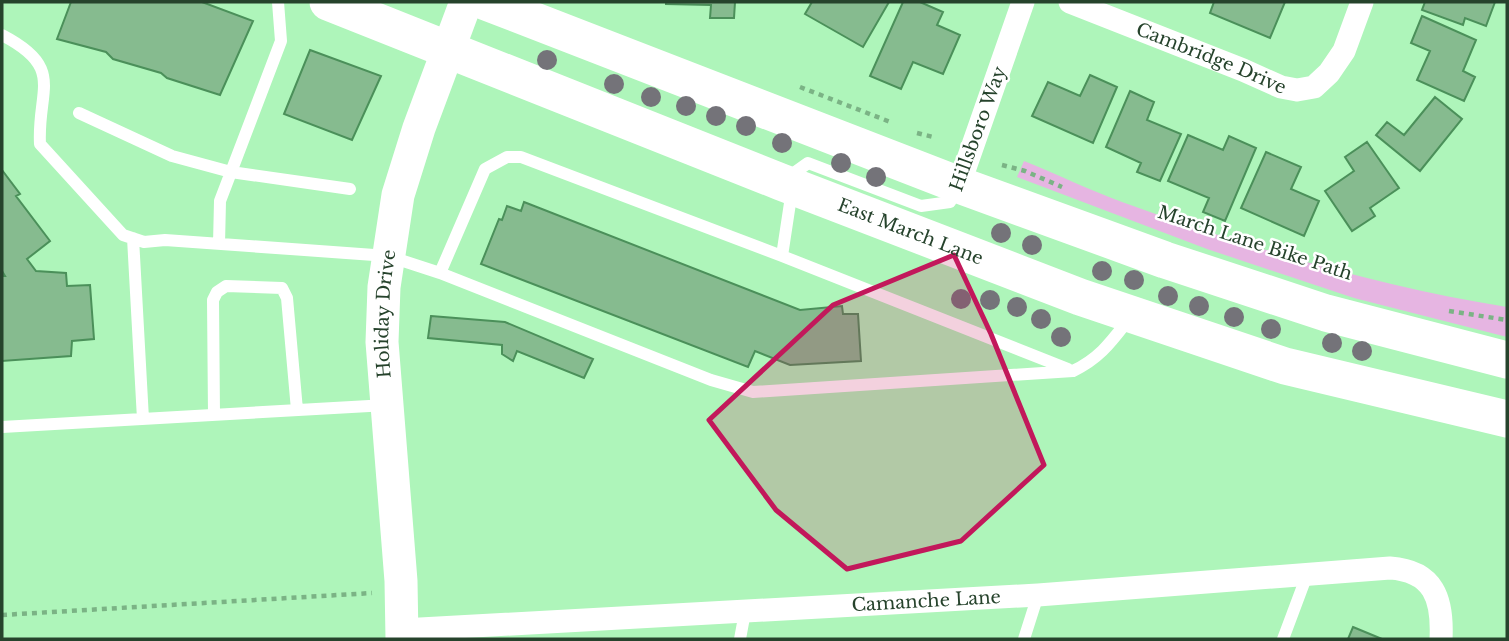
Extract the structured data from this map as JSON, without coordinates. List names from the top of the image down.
{
  "streets": {
    "main road": ["East March Lane"],
    "street": [
      "Cambridge Drive",
      "Hillsboro Way",
      "Holiday Drive",
      "Camanche Lane"
    ]
  },
  "crossings": [
    ["Hillsboro Way", "East March Lane"],
    ["East March Lane", "Holiday Drive"],
    ["Holiday Drive", "Camanche Lane"]
  ]
}
